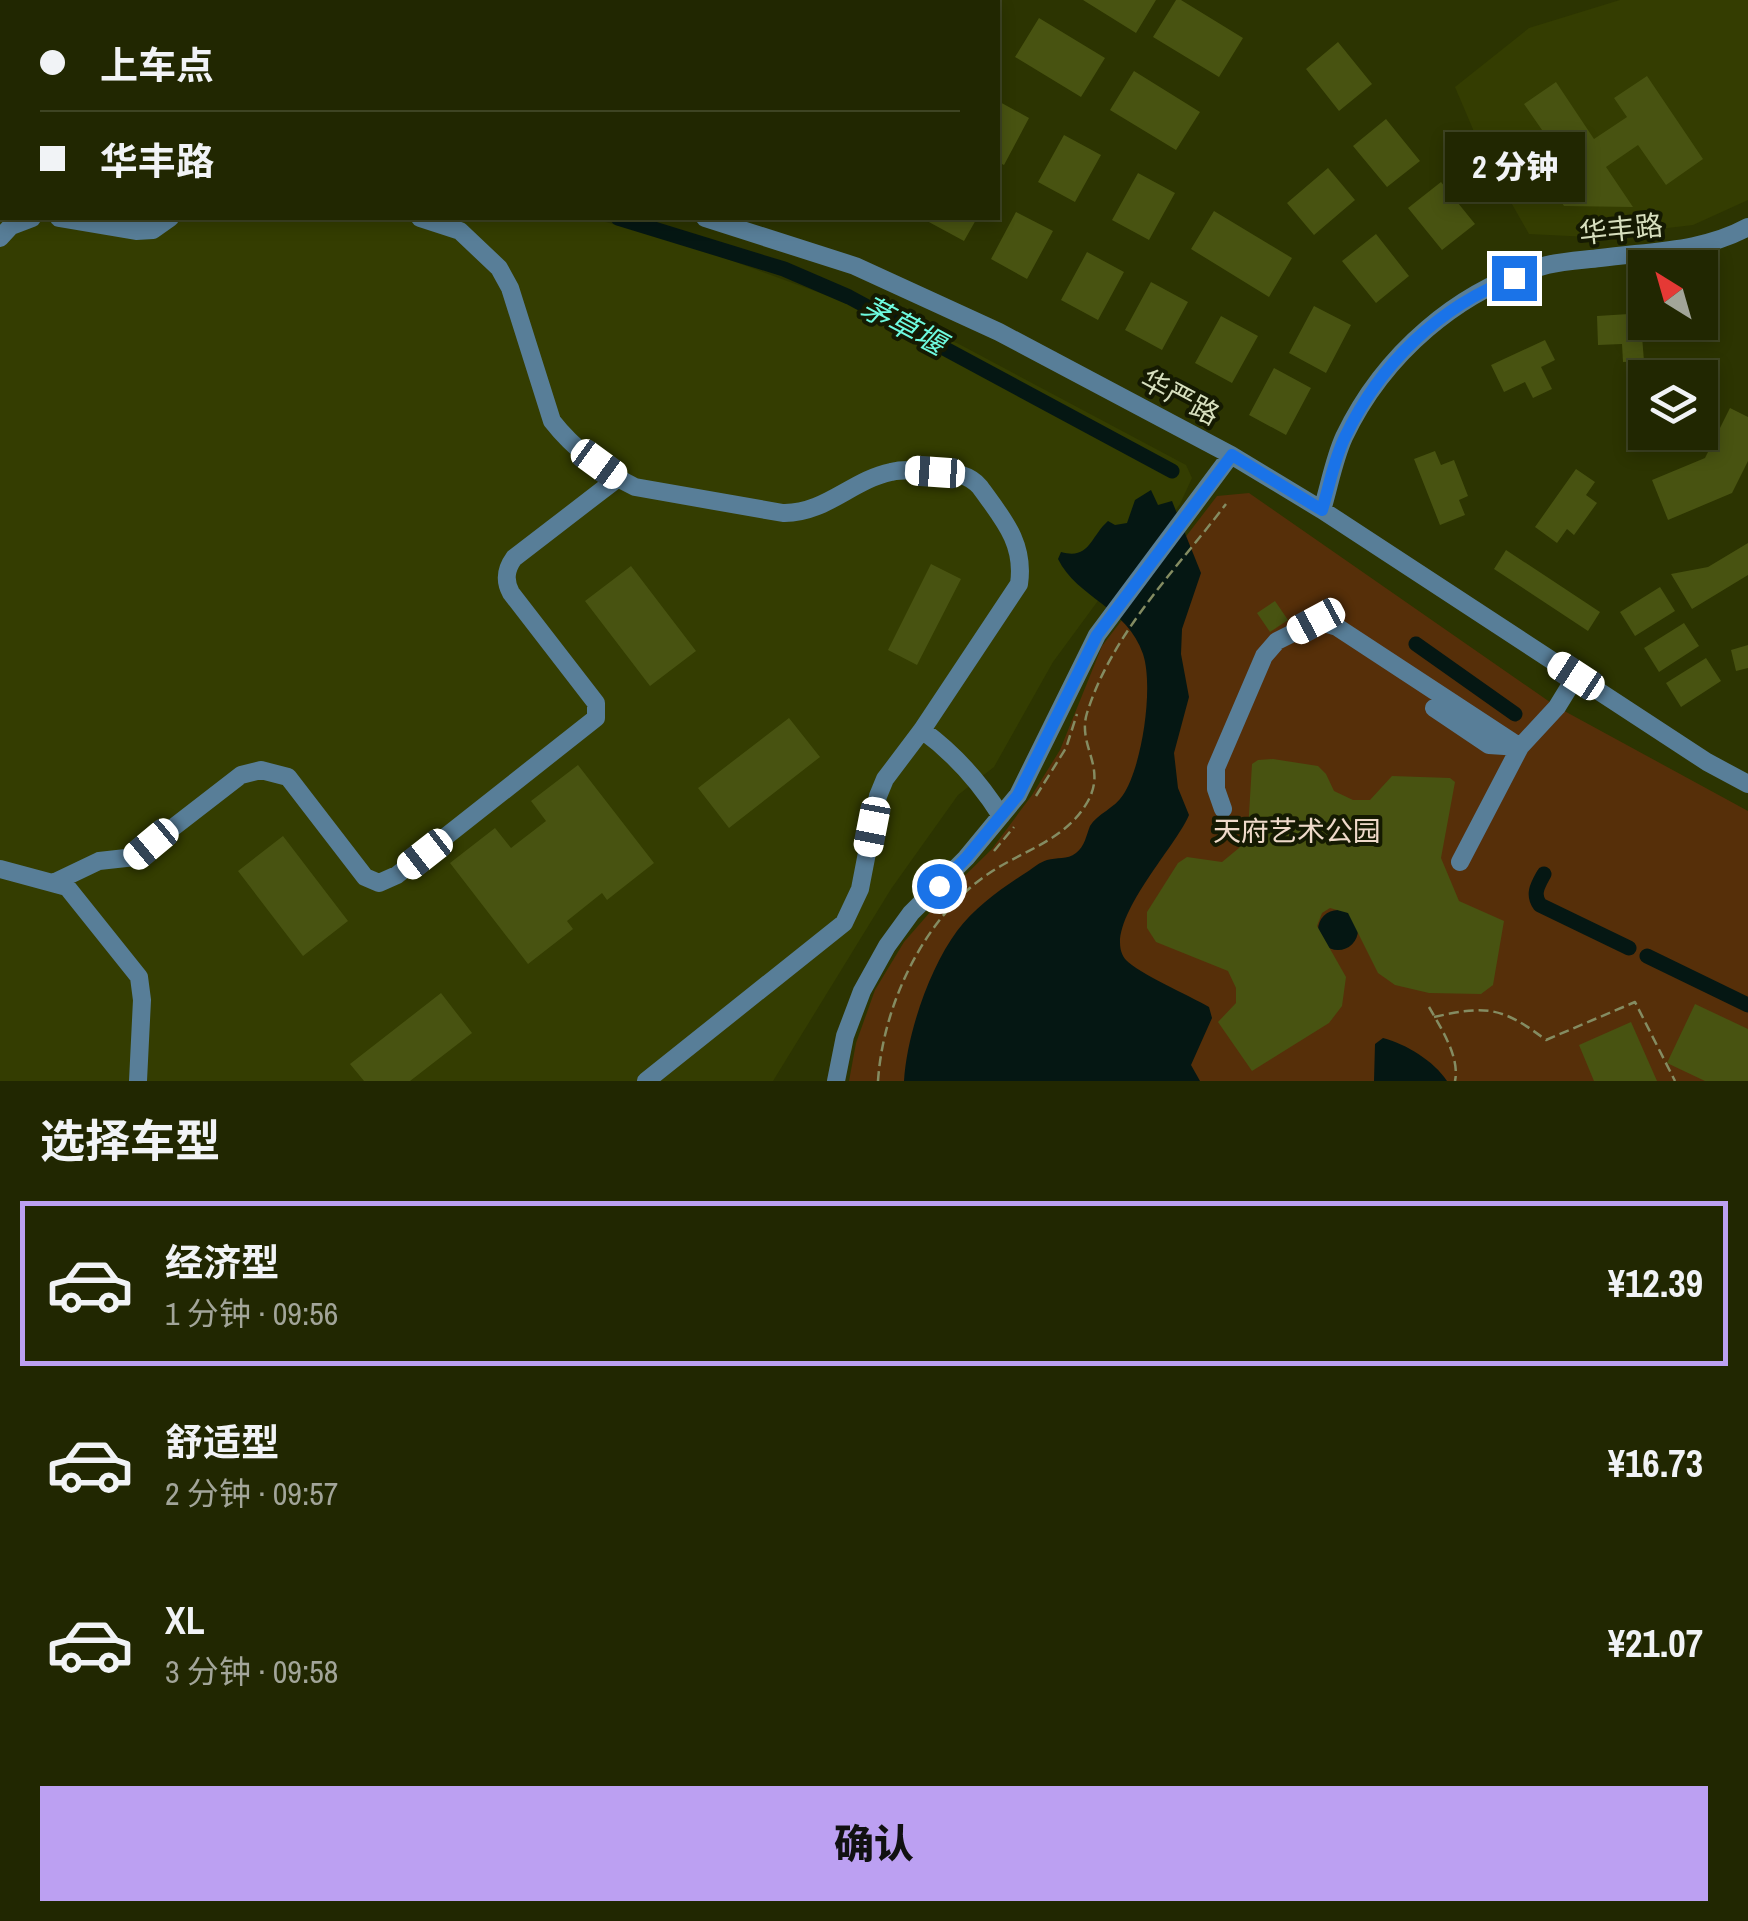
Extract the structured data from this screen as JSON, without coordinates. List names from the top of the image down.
{
  "streets": {
    "street": ["华丰路", "华严路"]
  },
  "crossings": [
    ["华丰路", "华严路"]
  ],
  "water": ["茅草堰"],
  "parks": ["天府艺术公园"],
  "north": "top left",
  "page": {
    "banner": ["上车点", "华丰路"],
    "bubble": "2 分钟",
    "heading": "选择车型",
    "list": [
      {
        "name": "经济型",
        "note": "1 分钟 · 09:56",
        "value": "¥12.39"
      },
      {
        "name": "舒适型",
        "note": "2 分钟 · 09:57",
        "value": "¥16.73"
      },
      {
        "name": "XL",
        "note": "3 分钟 · 09:58",
        "value": "¥21.07"
      }
    ],
    "buttons": "确认"
  }
}
